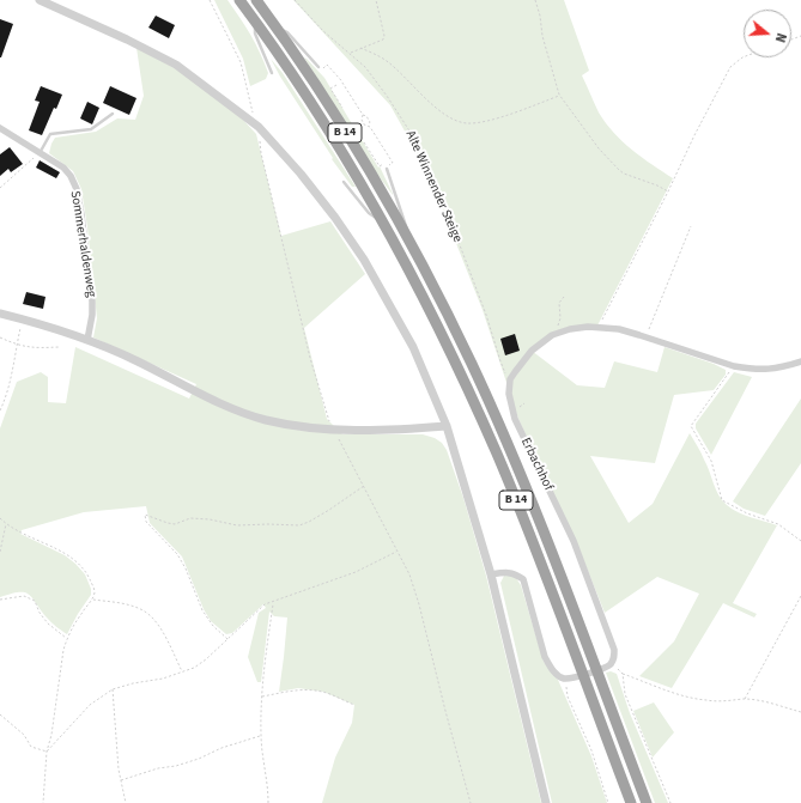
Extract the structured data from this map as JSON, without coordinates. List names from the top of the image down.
{
  "streets": {
    "highway": ["B 14"],
    "street": ["Sommerhaldenweg", "Erbachhof"],
    "path": ["Alte Winnender Steige"]
  },
  "crossings": [
    ["Alte Winnender Steige", "Erbachhof"]
  ],
  "north": "right"
}
